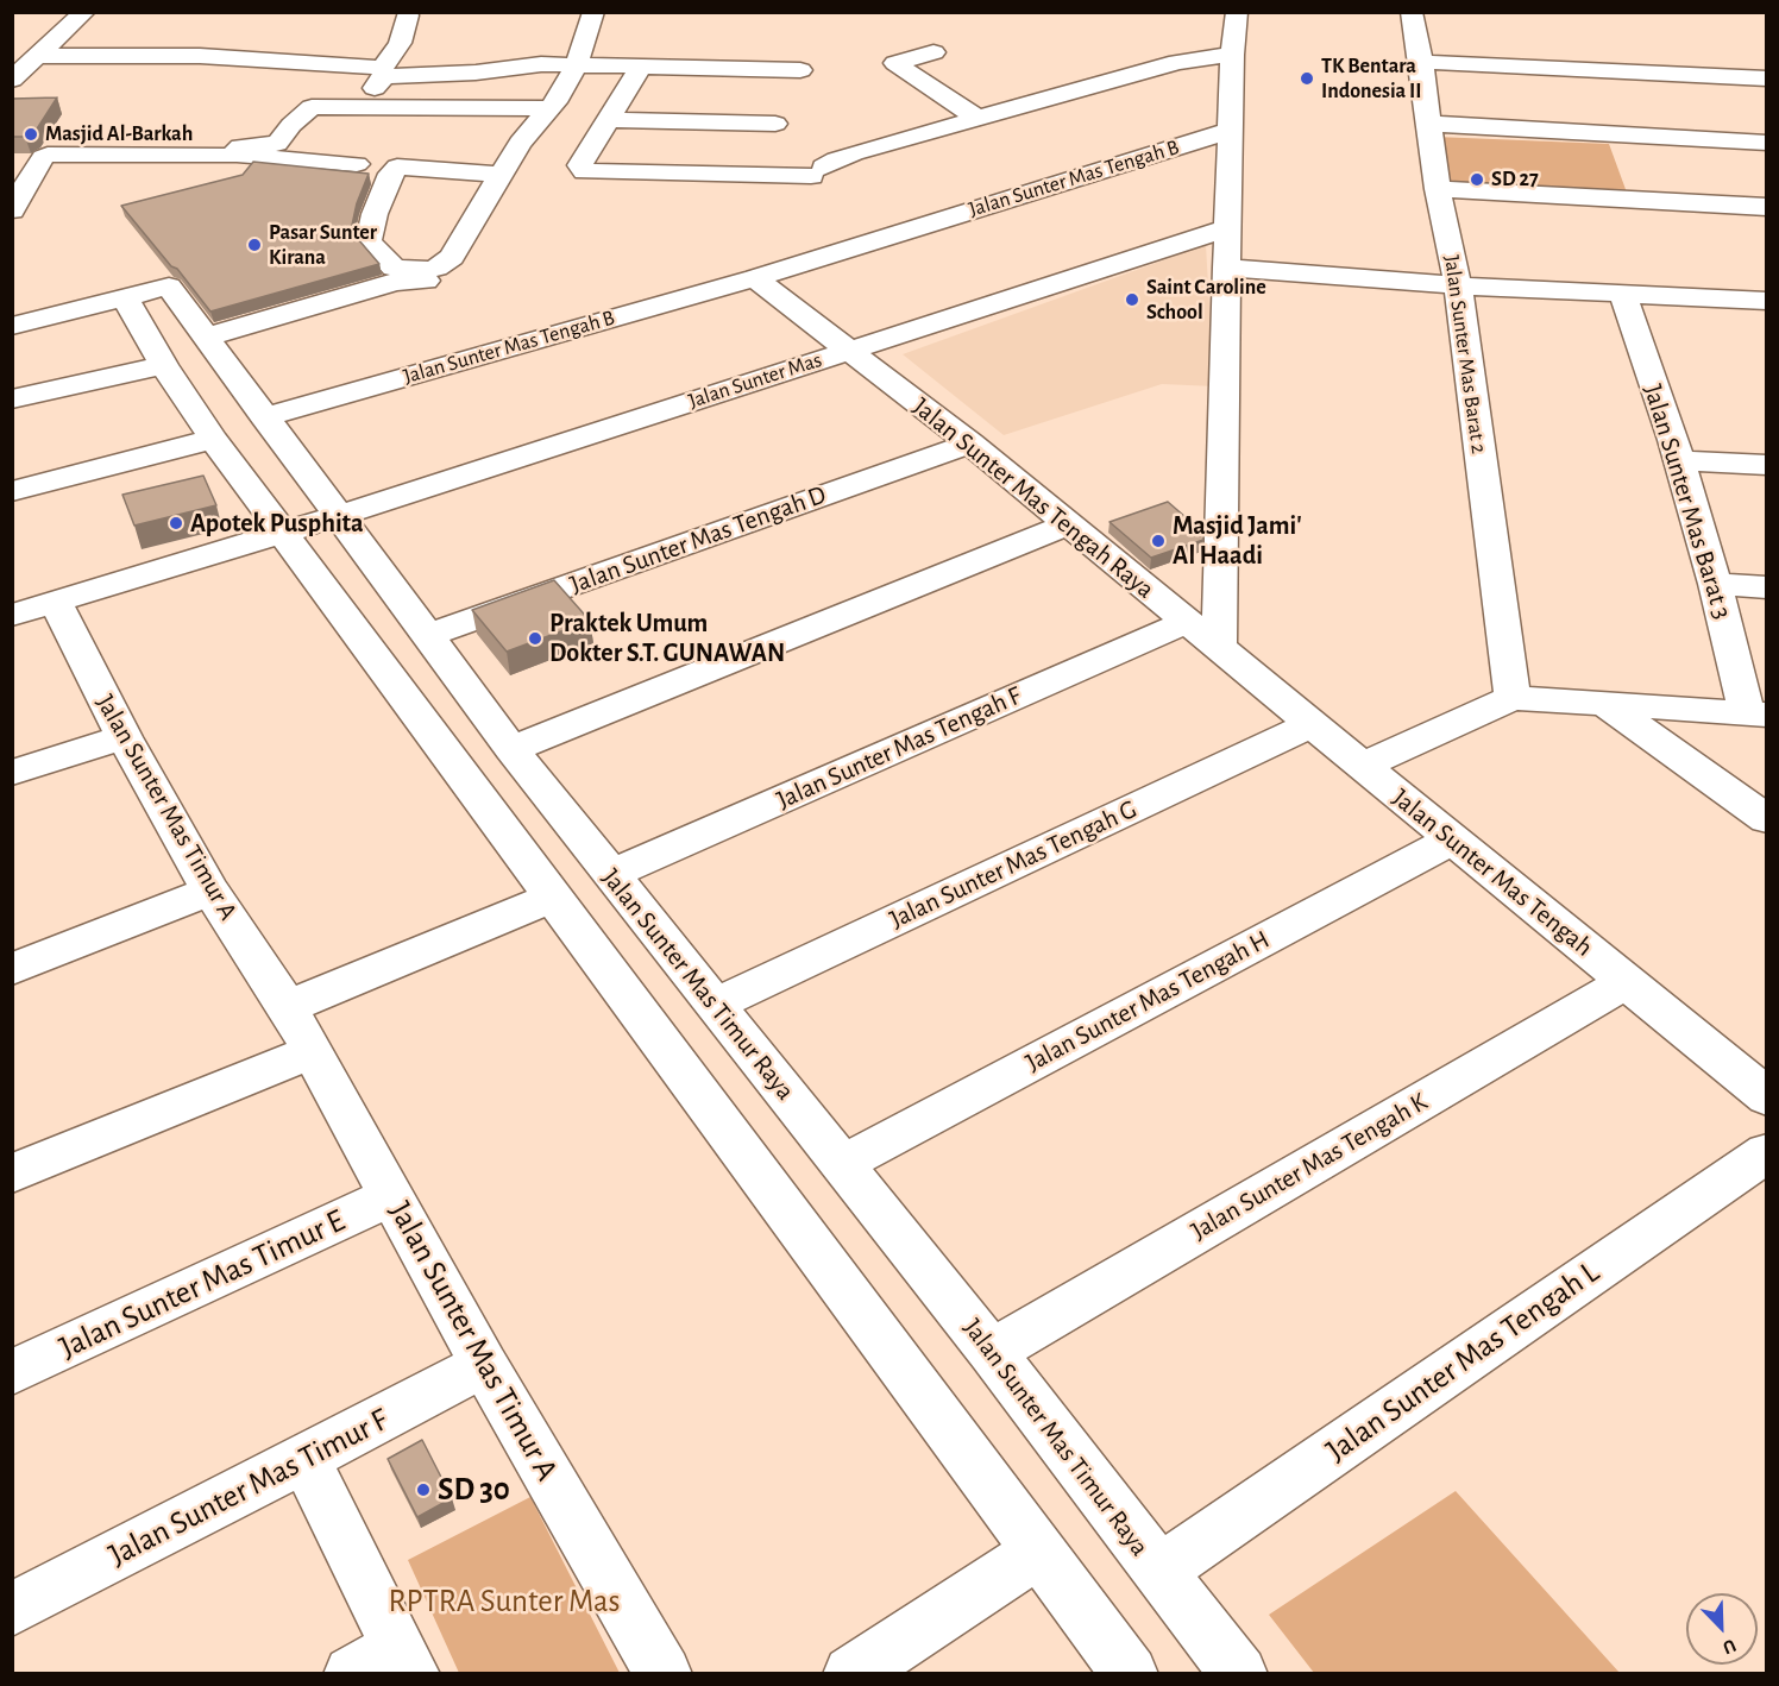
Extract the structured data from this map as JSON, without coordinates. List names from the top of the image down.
{
  "streets": {
    "street": [
      "Jalan Sunter Mas Tengah B",
      "Jalan Sunter Mas Barat 2",
      "Jalan Sunter Mas",
      "Jalan Sunter Mas Tengah Raya",
      "Jalan Sunter Mas Barat 3",
      "Jalan Sunter Mas Tengah D",
      "Jalan Sunter Mas Tengah F",
      "Jalan Sunter Mas Timur A",
      "Jalan Sunter Mas Tengah G",
      "Jalan Sunter Mas Tengah",
      "Jalan Sunter Mas Timur Raya",
      "Jalan Sunter Mas Tengah H",
      "Jalan Sunter Mas Tengah K",
      "Jalan Sunter Mas Timur E",
      "Jalan Sunter Mas Tengah L",
      "Jalan Sunter Mas Timur F"
    ]
  },
  "crossings": [
    ["Jalan Sunter Mas Tengah B", "Jalan Sunter Mas Timur Raya"],
    ["Jalan Sunter Mas", "Jalan Sunter Mas Tengah Raya"],
    ["Jalan Sunter Mas", "Jalan Sunter Mas Timur A"],
    ["Jalan Sunter Mas", "Jalan Sunter Mas Timur Raya"],
    ["Jalan Sunter Mas Tengah Raya", "Jalan Sunter Mas Tengah D"],
    ["Jalan Sunter Mas Tengah Raya", "Jalan Sunter Mas Tengah F"],
    ["Jalan Sunter Mas Tengah Raya", "Jalan Sunter Mas Tengah"],
    ["Jalan Sunter Mas Tengah D", "Jalan Sunter Mas Timur Raya"],
    ["Jalan Sunter Mas Tengah F", "Jalan Sunter Mas Timur Raya"],
    ["Jalan Sunter Mas Timur A", "Jalan Sunter Mas Timur E"],
    ["Jalan Sunter Mas Timur A", "Jalan Sunter Mas Timur F"],
    ["Jalan Sunter Mas Tengah G", "Jalan Sunter Mas Tengah"],
    ["Jalan Sunter Mas Tengah G", "Jalan Sunter Mas Timur Raya"],
    ["Jalan Sunter Mas Tengah", "Jalan Sunter Mas Tengah H"],
    ["Jalan Sunter Mas Tengah", "Jalan Sunter Mas Tengah K"],
    ["Jalan Sunter Mas Timur Raya", "Jalan Sunter Mas Tengah H"],
    ["Jalan Sunter Mas Timur Raya", "Jalan Sunter Mas Tengah K"],
    ["Jalan Sunter Mas Timur Raya", "Jalan Sunter Mas Tengah L"]
  ],
  "parks": ["RPTRA Sunter Mas"],
  "places": [
    "TK Bentara Indonesia II",
    "Masjid Al-Barkah",
    "SD 27",
    "Pasar Sunter Kirana",
    "Saint Caroline School",
    "Apotek Pusphita",
    "Masjid Jami' Al Haadi",
    "Praktek Umum Dokter S.T. GUNAWAN",
    "SD 30"
  ],
  "north": "bottom right"
}
